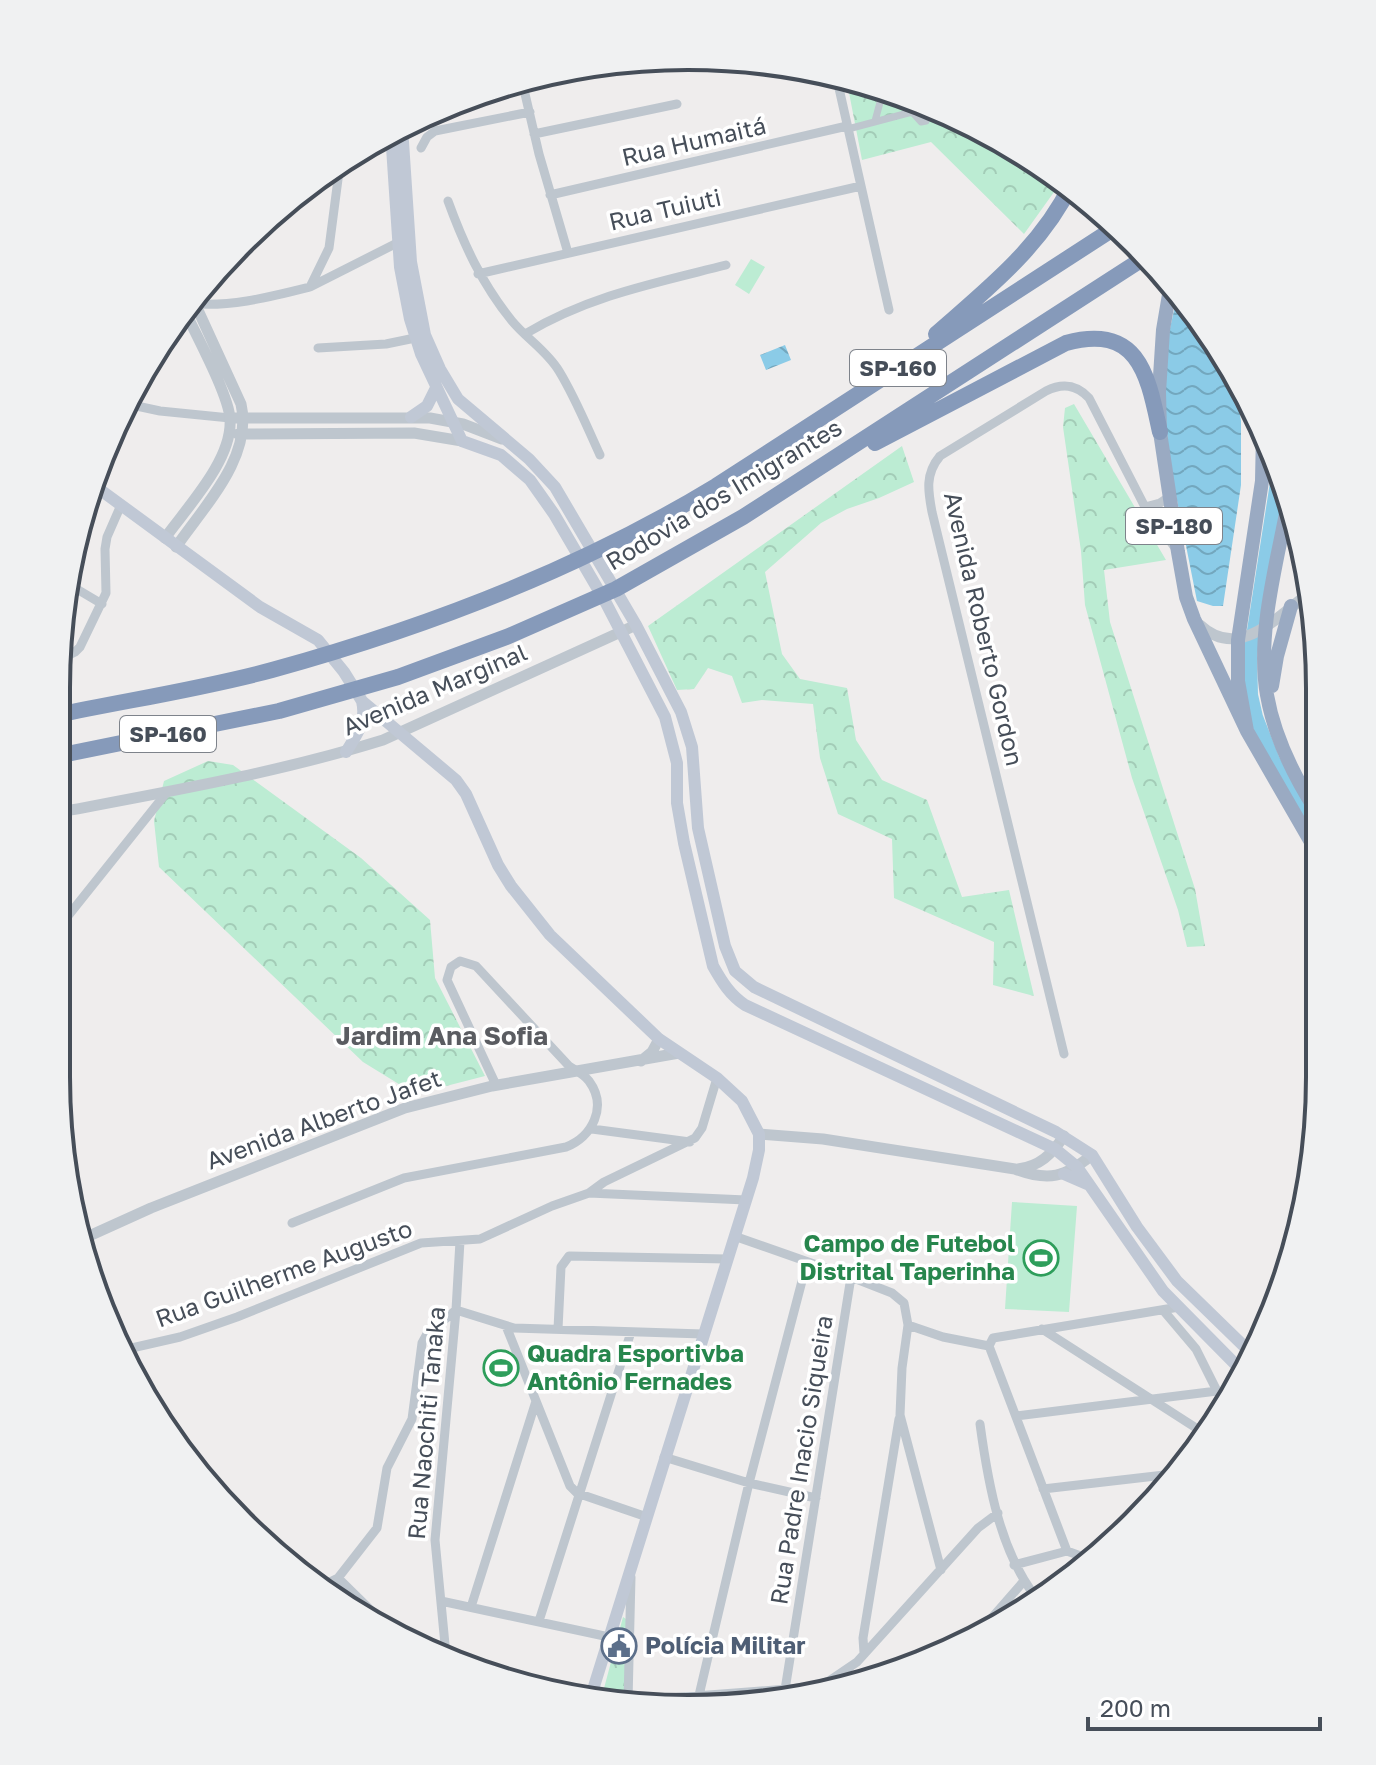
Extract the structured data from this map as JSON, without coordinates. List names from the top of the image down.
{
  "streets": {
    "highway": ["SP-160", "Rodovia dos Imigrantes", "SP-180"],
    "street": [
      "Rua Humaitá",
      "Rua Tuiuti",
      "Avenida Roberto Gordon",
      "Avenida Marginal",
      "Avenida Alberto Jafet",
      "Rua Guilherme Augusto",
      "Rua Naochiti Tanaka",
      "Rua Padre Inacio Siqueira"
    ]
  },
  "crossings": [
    ["SP-180", "Avenida Roberto Gordon"],
    ["Rua Guilherme Augusto", "Rua Naochiti Tanaka"]
  ],
  "districts": ["Jardim Ana Sofia"],
  "places": {
    "sports": ["Campo de Futebol Distrital Taperinha", "Quadra Esportivba Antônio Fernades"],
    "public building": ["Polícia Militar"]
  },
  "scale_bar": "200 m"
}
